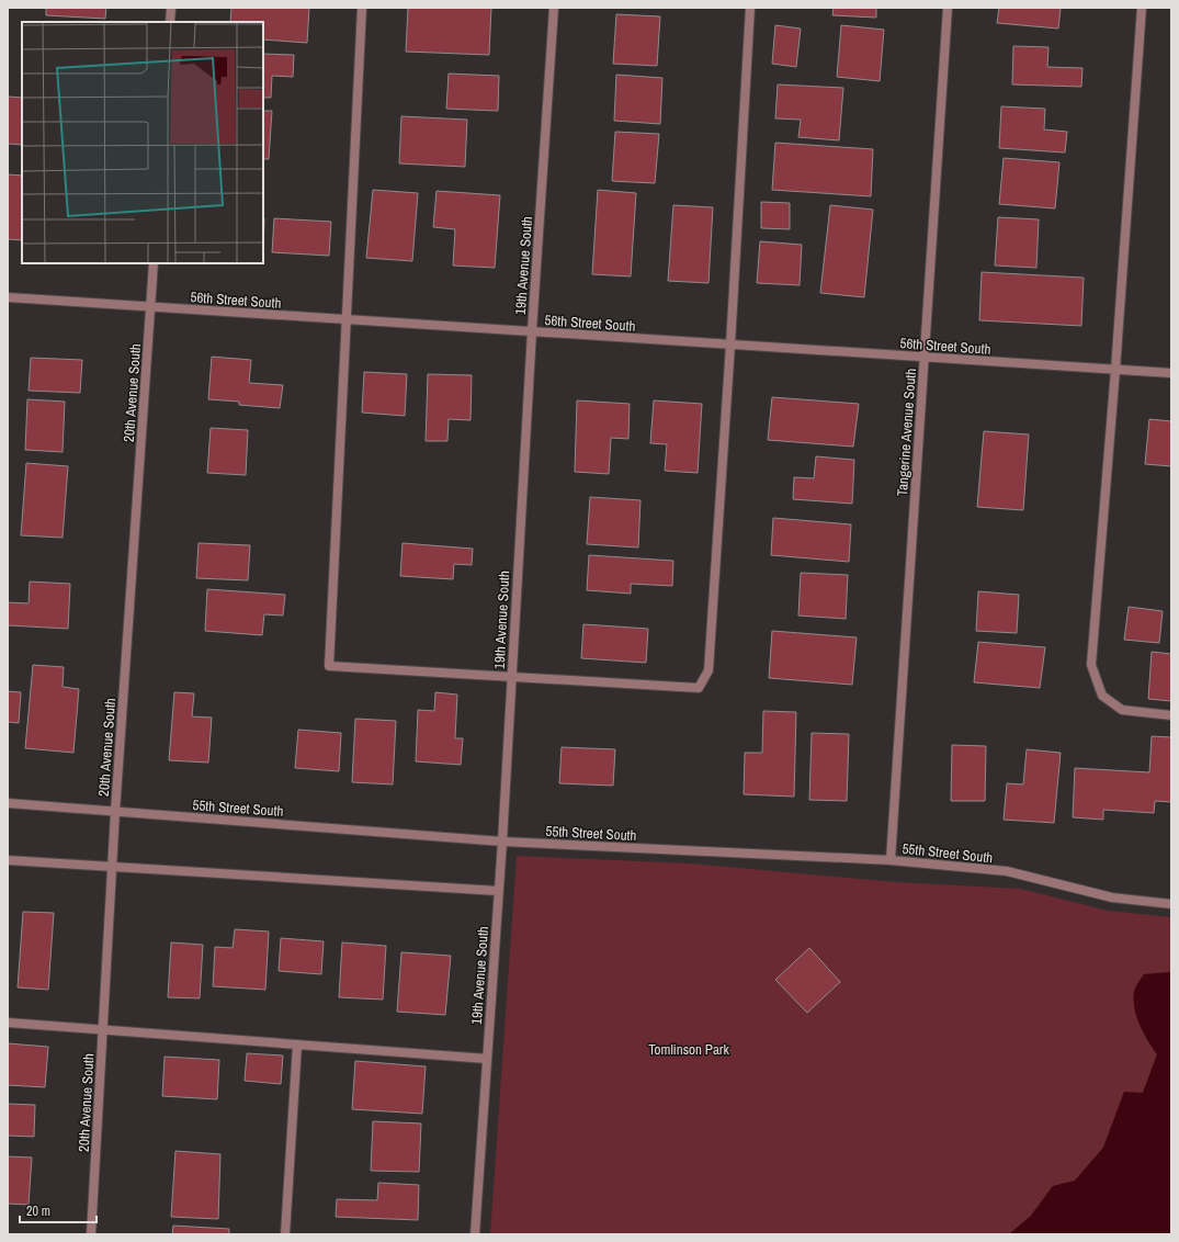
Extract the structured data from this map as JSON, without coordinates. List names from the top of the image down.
{
  "streets": {
    "street": [
      "19th Avenue South",
      "56th Street South",
      "20th Avenue South",
      "Tangerine Avenue South",
      "55th Street South"
    ]
  },
  "crossings": [
    ["19th Avenue South", "56th Street South"],
    ["19th Avenue South", "55th Street South"],
    ["56th Street South", "20th Avenue South"],
    ["56th Street South", "Tangerine Avenue South"],
    ["20th Avenue South", "55th Street South"],
    ["Tangerine Avenue South", "55th Street South"]
  ],
  "parks": ["Tomlinson Park"],
  "scale_bar": "20 m"
}
